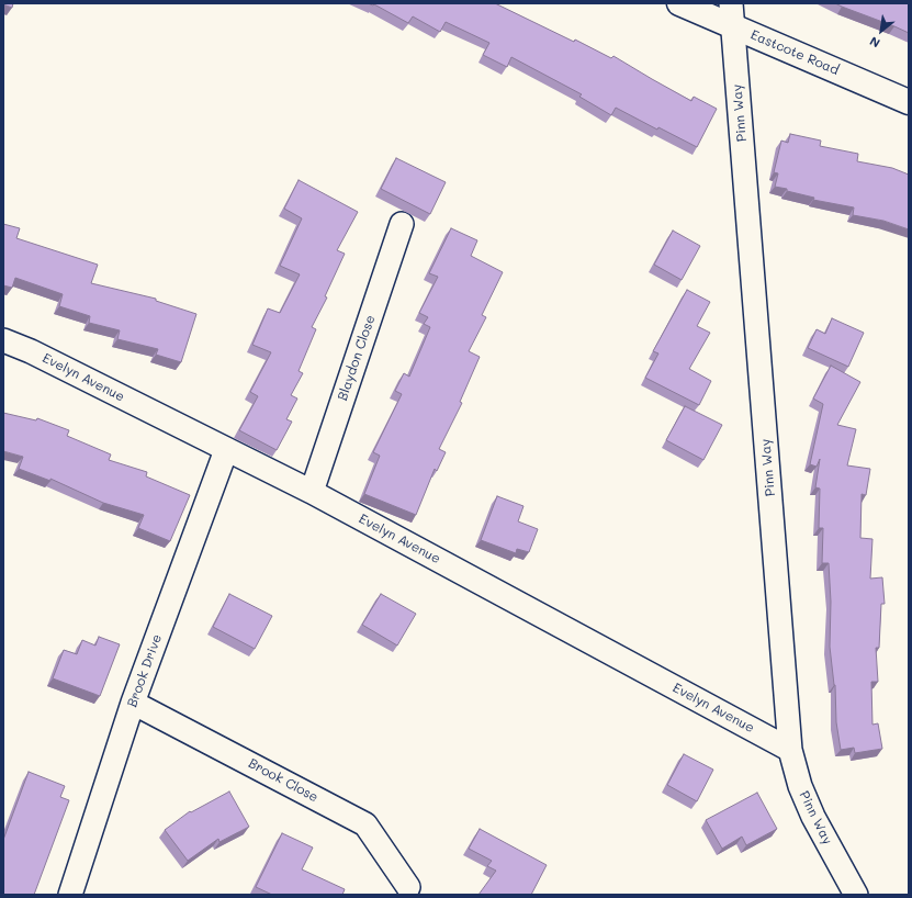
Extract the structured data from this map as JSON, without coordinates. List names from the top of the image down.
{
  "streets": {
    "main road": ["Eastcote Road"],
    "street": [
      "Pinn Way",
      "Blaydon Close",
      "Evelyn Avenue",
      "Brook Drive",
      "Brook Close"
    ]
  },
  "crossings": [
    ["Eastcote Road", "Pinn Way"],
    ["Pinn Way", "Evelyn Avenue"],
    ["Blaydon Close", "Evelyn Avenue"],
    ["Evelyn Avenue", "Brook Drive"],
    ["Brook Drive", "Brook Close"]
  ],
  "north": "bottom left"
}
